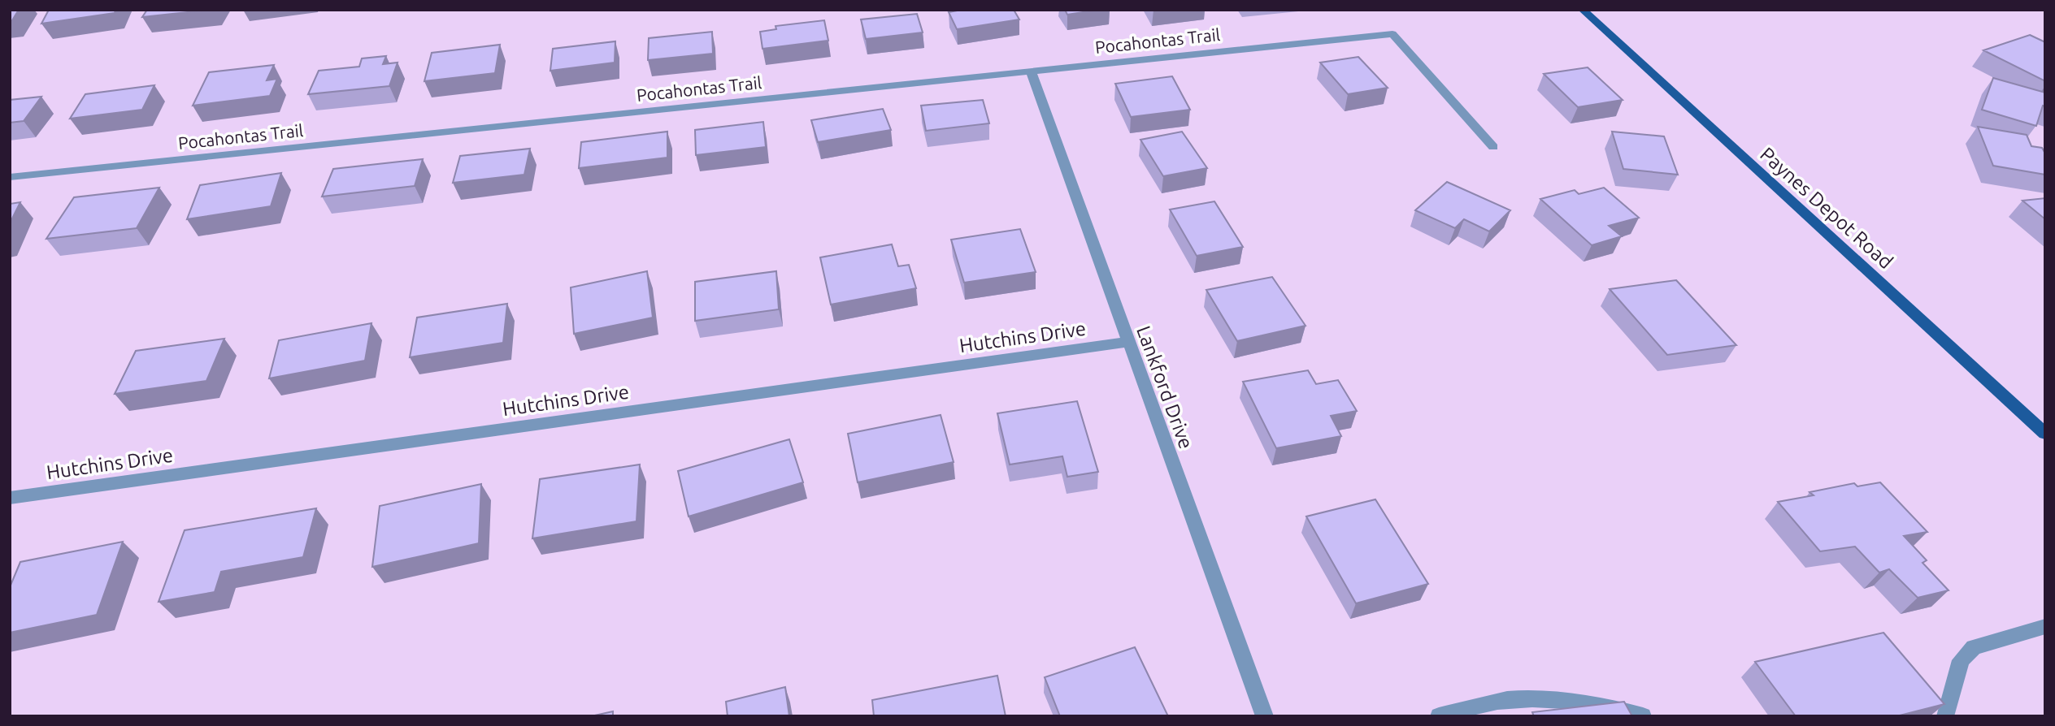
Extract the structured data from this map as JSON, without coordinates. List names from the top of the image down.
{
  "streets": {
    "main road": ["Paynes Depot Road"],
    "street": ["Pocahontas Trail", "Hutchins Drive", "Lankford Drive"]
  },
  "crossings": [
    ["Pocahontas Trail", "Lankford Drive"],
    ["Hutchins Drive", "Lankford Drive"]
  ]
}
